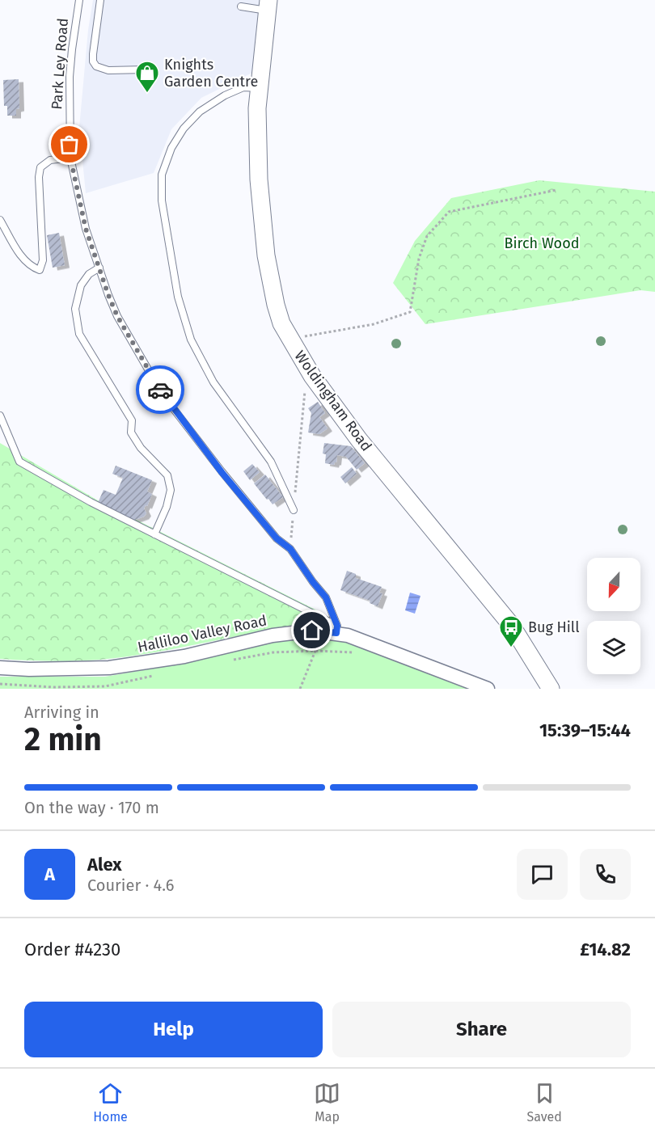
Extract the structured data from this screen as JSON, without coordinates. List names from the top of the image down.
{
  "streets": {
    "street": ["Woldingham Road", "Halliloo Valley Road"],
    "lane": ["Park Ley Road"]
  },
  "crossings": [
    ["Park Ley Road", "Halliloo Valley Road"]
  ],
  "parks": ["Birch Wood"],
  "places": {
    "shop": ["Knights Garden Centre"],
    "bus stop": ["Bug Hill"]
  },
  "north": "bottom",
  "page": {
    "heading": ["2 min", "Arriving in", "15:39–15:44"],
    "panel": [
      "Alex",
      "Courier · 4.6",
      "Order #4230",
      "£14.82"
    ],
    "bar": "On the way · 170 m",
    "round": "A",
    "buttons": ["Help", "Share"],
    "tabs": ["Home", "Map", "Saved"]
  }
}
